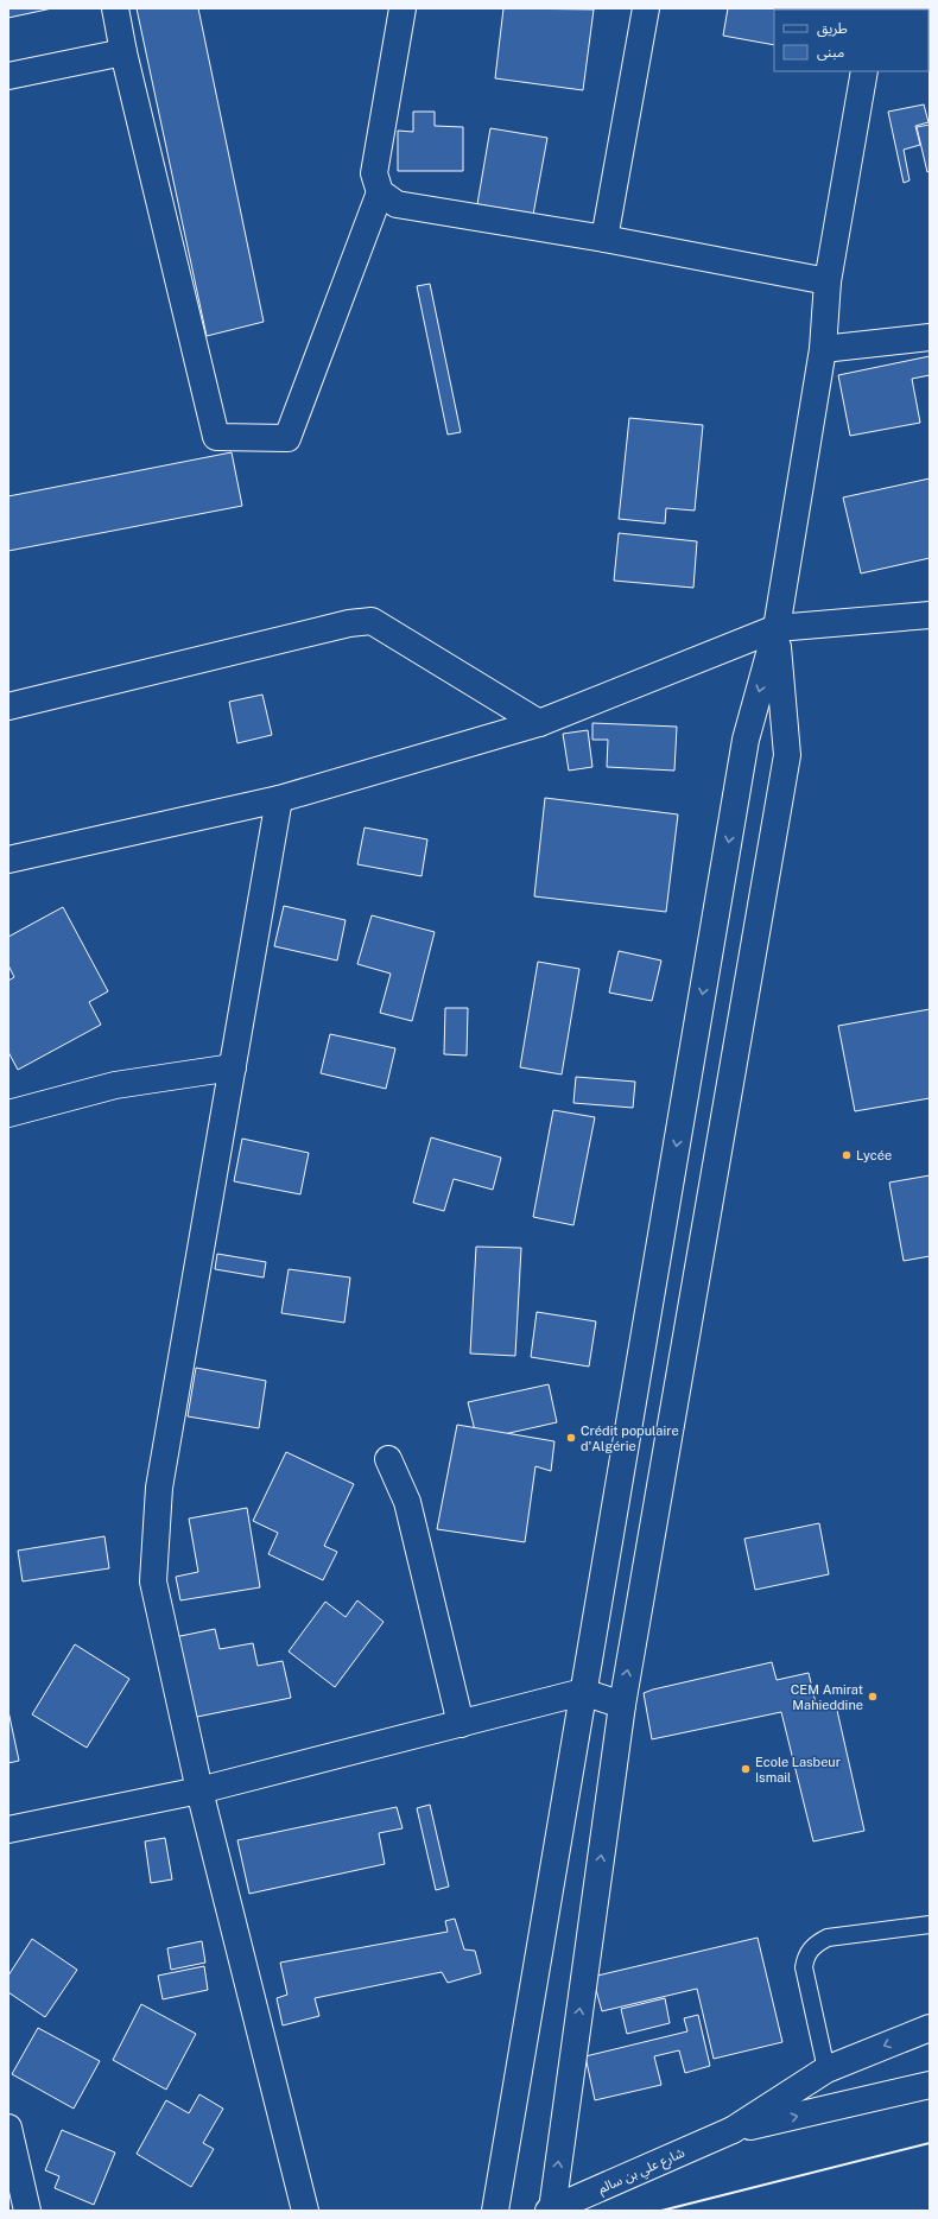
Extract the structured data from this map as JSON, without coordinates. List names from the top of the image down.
{
  "streets": {
    "main road": ["شارع علي بن سالم"]
  },
  "places": [
    "Lycée",
    "Crédit populaire d'Algérie",
    "CEM Amirat Mahieddine",
    "Ecole Lasbeur Ismail"
  ],
  "legend": ["طريق", "مبنى"]
}
